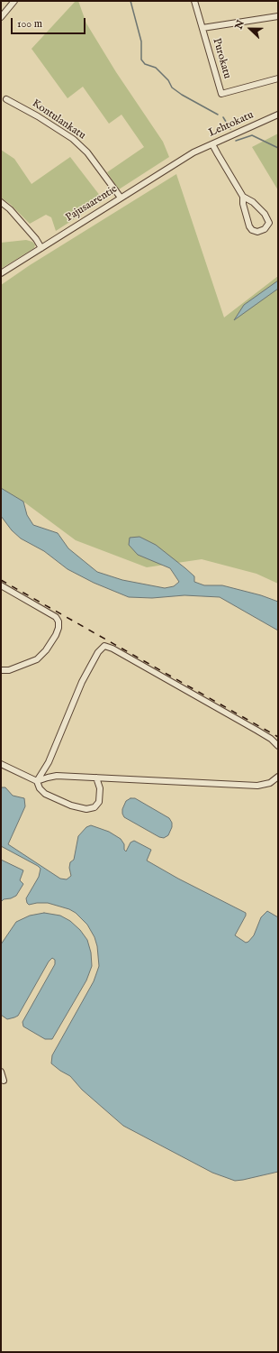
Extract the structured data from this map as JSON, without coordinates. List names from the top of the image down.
{
  "streets": {
    "street": [
      "Purokatu",
      "Kontulankatu",
      "Lehtokatu",
      "Pajusaarentie"
    ]
  },
  "crossings": [
    ["Kontulankatu", "Pajusaarentie"],
    ["Lehtokatu", "Pajusaarentie"]
  ],
  "scale_bar": "100 m",
  "north": "left"
}
